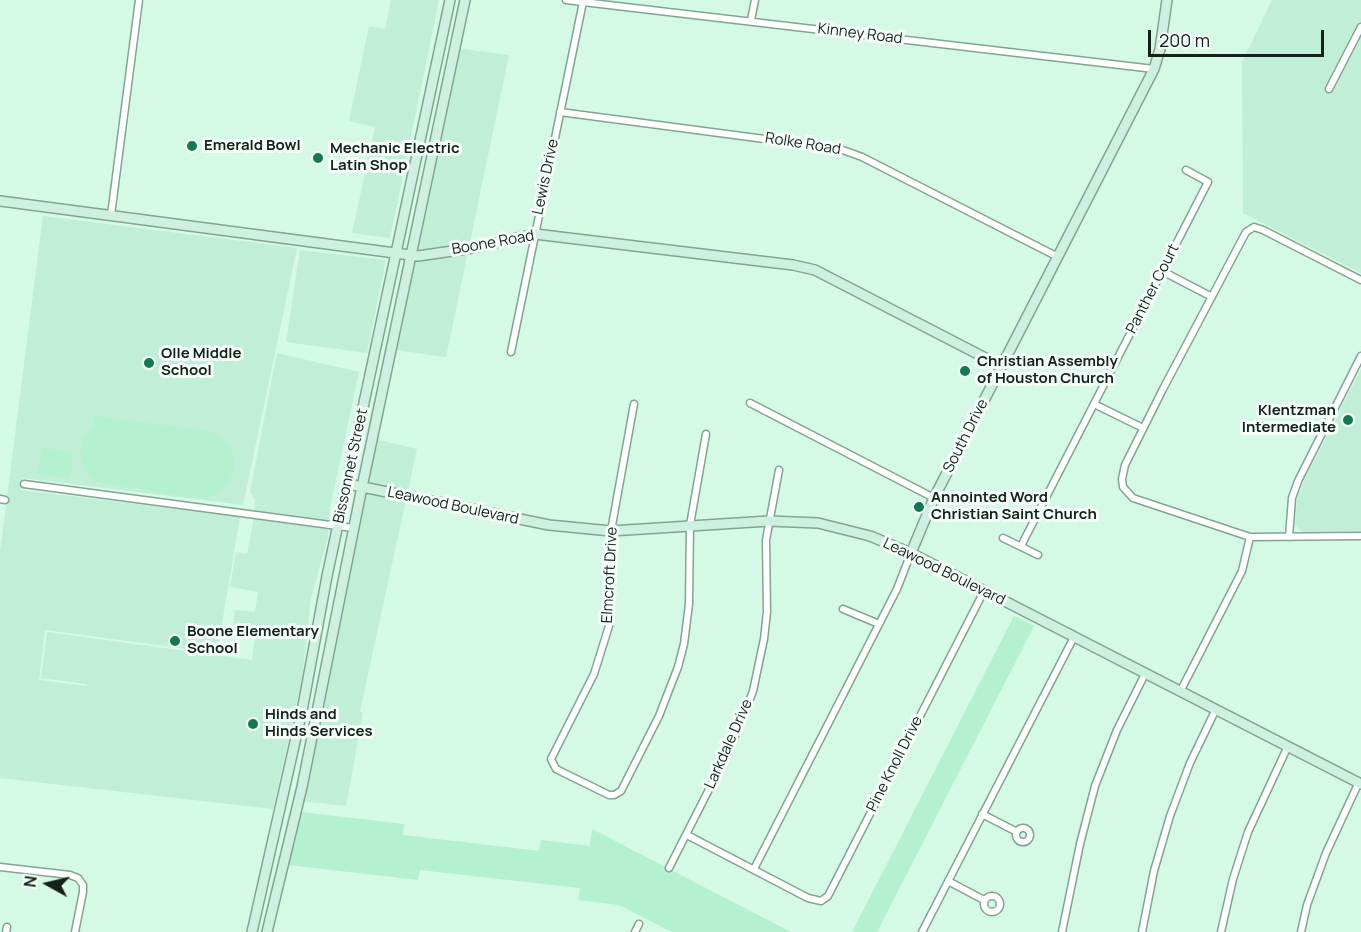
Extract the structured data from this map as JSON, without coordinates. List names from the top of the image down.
{
  "streets": {
    "street": [
      "Kinney Road",
      "Rolke Road",
      "Lewis Drive",
      "Boone Road",
      "Panther Court",
      "South Drive",
      "Bissonnet Street",
      "Leawood Boulevard",
      "Elmcroft Drive",
      "Larkdale Drive",
      "Pine Knoll Drive"
    ]
  },
  "crossings": [
    ["Kinney Road", "Lewis Drive"],
    ["Kinney Road", "South Drive"],
    ["Rolke Road", "Lewis Drive"],
    ["Rolke Road", "South Drive"],
    ["Lewis Drive", "Boone Road"],
    ["Boone Road", "South Drive"],
    ["Boone Road", "Bissonnet Street"],
    ["South Drive", "Leawood Boulevard"],
    ["South Drive", "Pine Knoll Drive"],
    ["Bissonnet Street", "Leawood Boulevard"],
    ["Leawood Boulevard", "Elmcroft Drive"],
    ["Leawood Boulevard", "Larkdale Drive"],
    ["Leawood Boulevard", "Pine Knoll Drive"],
    ["Larkdale Drive", "Pine Knoll Drive"]
  ],
  "places": [
    "Emerald Bowl",
    "Mechanic Electric Latin Shop",
    "Olle Middle School",
    "Christian Assembly of Houston Church",
    "Klentzman Intermediate",
    "Annointed Word Christian Saint Church",
    "Boone Elementary School",
    "Hinds and Hinds Services"
  ],
  "scale_bar": "200 m",
  "north": "left"
}
